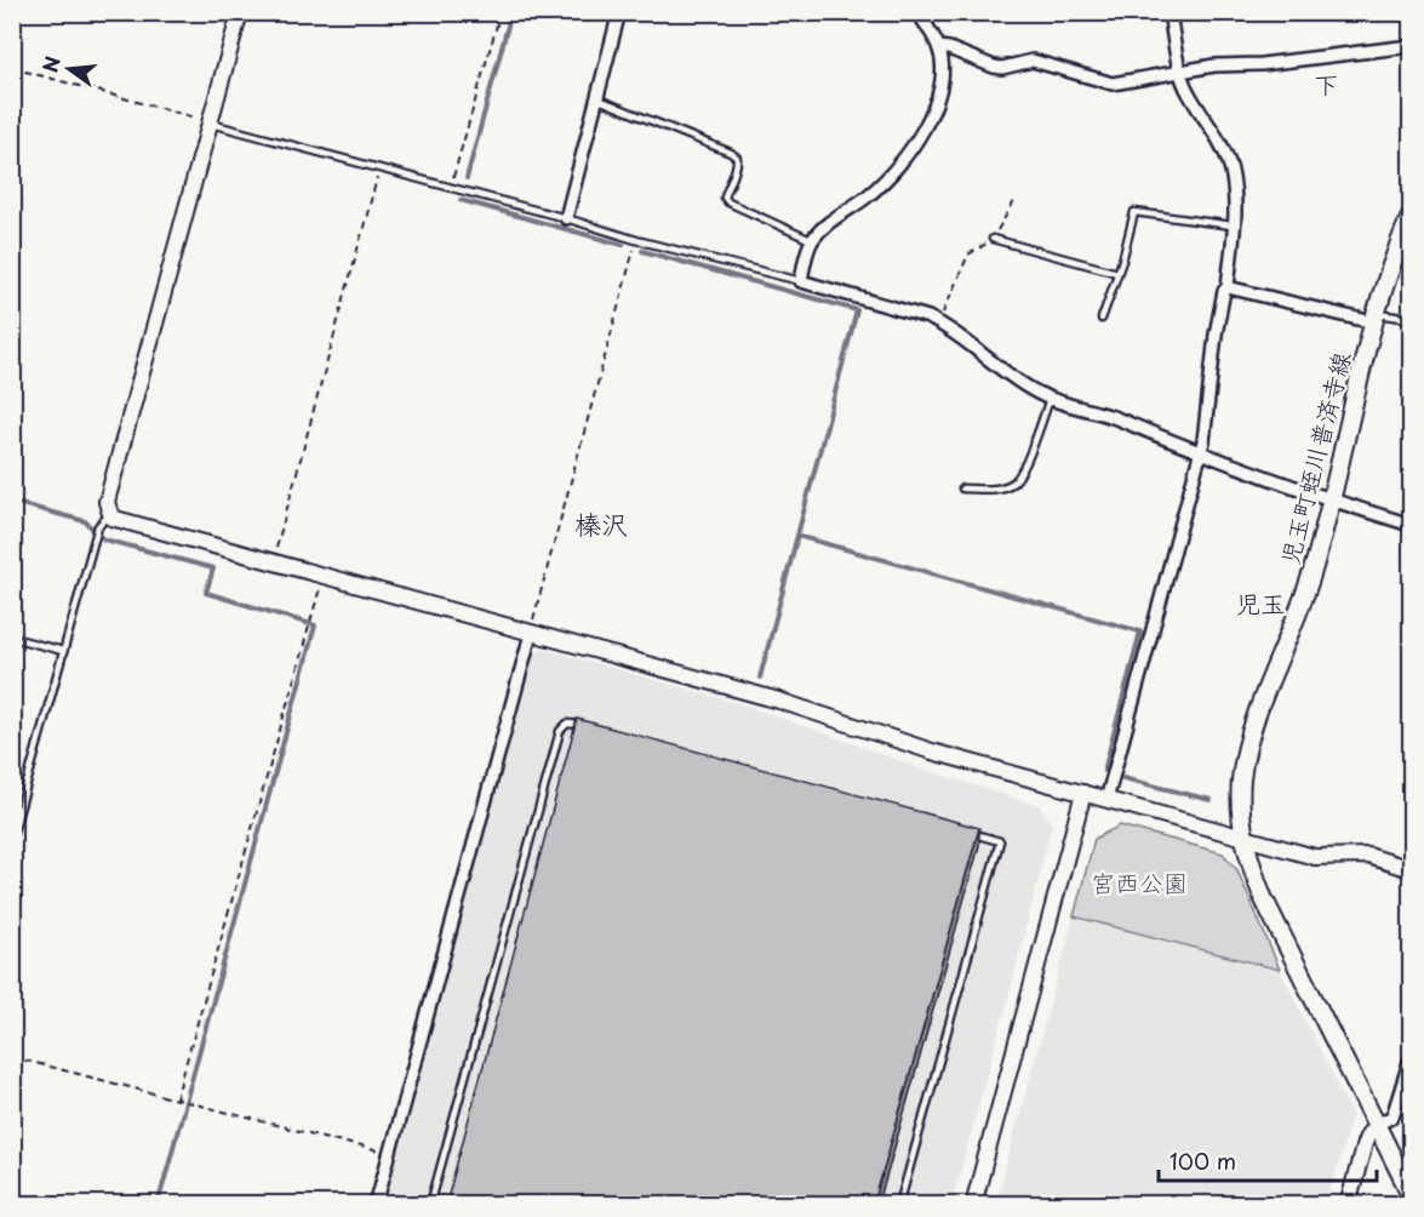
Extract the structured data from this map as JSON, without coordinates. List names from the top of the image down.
{
  "streets": {
    "main road": ["児玉町蛭川普済寺線"]
  },
  "districts": ["下", "榛沢", "児玉"],
  "parks": ["宮西公園"],
  "scale_bar": "100 m",
  "north": "left"
}
